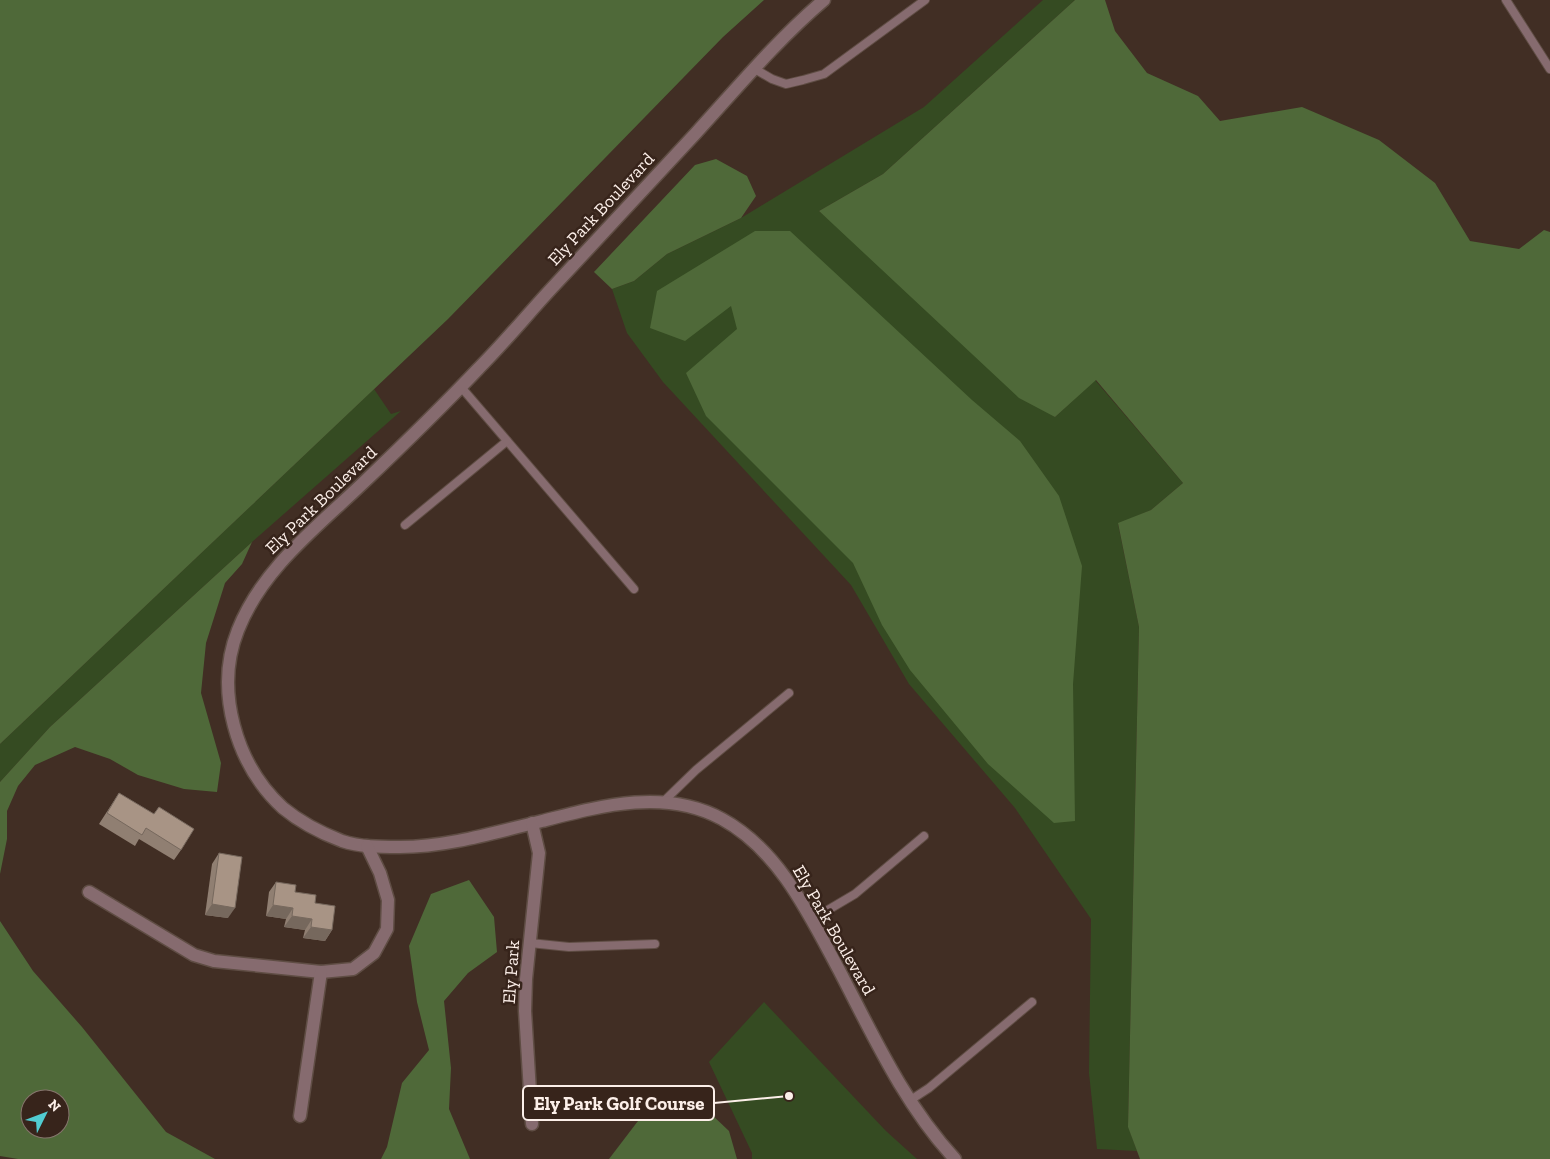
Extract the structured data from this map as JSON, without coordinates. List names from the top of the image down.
{
  "streets": {
    "street": ["Ely Park Boulevard", "Ely Park"]
  },
  "crossings": [
    ["Ely Park Boulevard", "Ely Park"]
  ],
  "places": ["Ely Park Golf Course"],
  "north": "top right"
}
